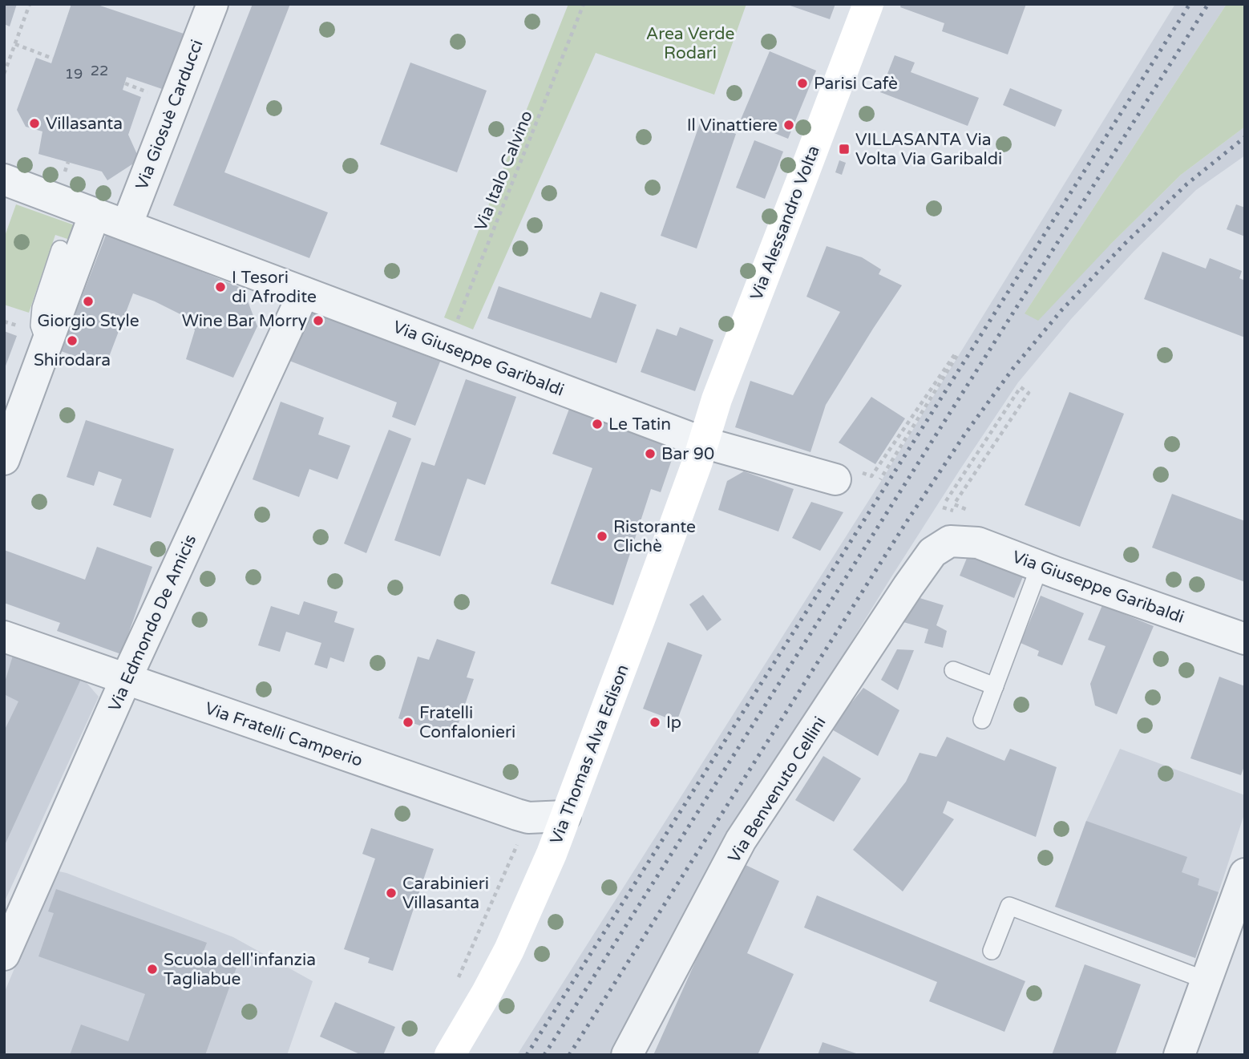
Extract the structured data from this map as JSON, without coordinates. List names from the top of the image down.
{
  "streets": {
    "main road": ["Via Alessandro Volta", "Via Thomas Alva Edison"],
    "street": [
      "Via Giosuè Carducci",
      "Via Giuseppe Garibaldi",
      "Via Edmondo De Amicis",
      "Via Fratelli Camperio",
      "Via Benvenuto Cellini"
    ],
    "path": ["Via Italo Calvino"]
  },
  "crossings": [
    ["Via Giosuè Carducci", "Via Giuseppe Garibaldi"],
    ["Via Italo Calvino", "Via Giuseppe Garibaldi"],
    ["Via Alessandro Volta", "Via Giuseppe Garibaldi"],
    ["Via Alessandro Volta", "Via Thomas Alva Edison"],
    ["Via Giuseppe Garibaldi", "Via Edmondo De Amicis"],
    ["Via Giuseppe Garibaldi", "Via Thomas Alva Edison"],
    ["Via Giuseppe Garibaldi", "Via Benvenuto Cellini"],
    ["Via Edmondo De Amicis", "Via Fratelli Camperio"],
    ["Via Fratelli Camperio", "Via Thomas Alva Edison"]
  ],
  "parks": ["Area Verde Rodari"],
  "places": {
    "other": [
      "Parisi Cafè",
      "Villasanta",
      "Il Vinattiere",
      "I Tesori di Afrodite",
      "Giorgio Style",
      "Wine Bar Morry",
      "Shirodara",
      "Le Tatin",
      "Bar 90",
      "Ristorante Clichè",
      "Fratelli Confalonieri",
      "Ip",
      "Carabinieri Villasanta",
      "Scuola dell'infanzia Tagliabue"
    ],
    "transit": ["VILLASANTA Via Volta Via Garibaldi"]
  },
  "house_numbers": ["22", "19"]
}
